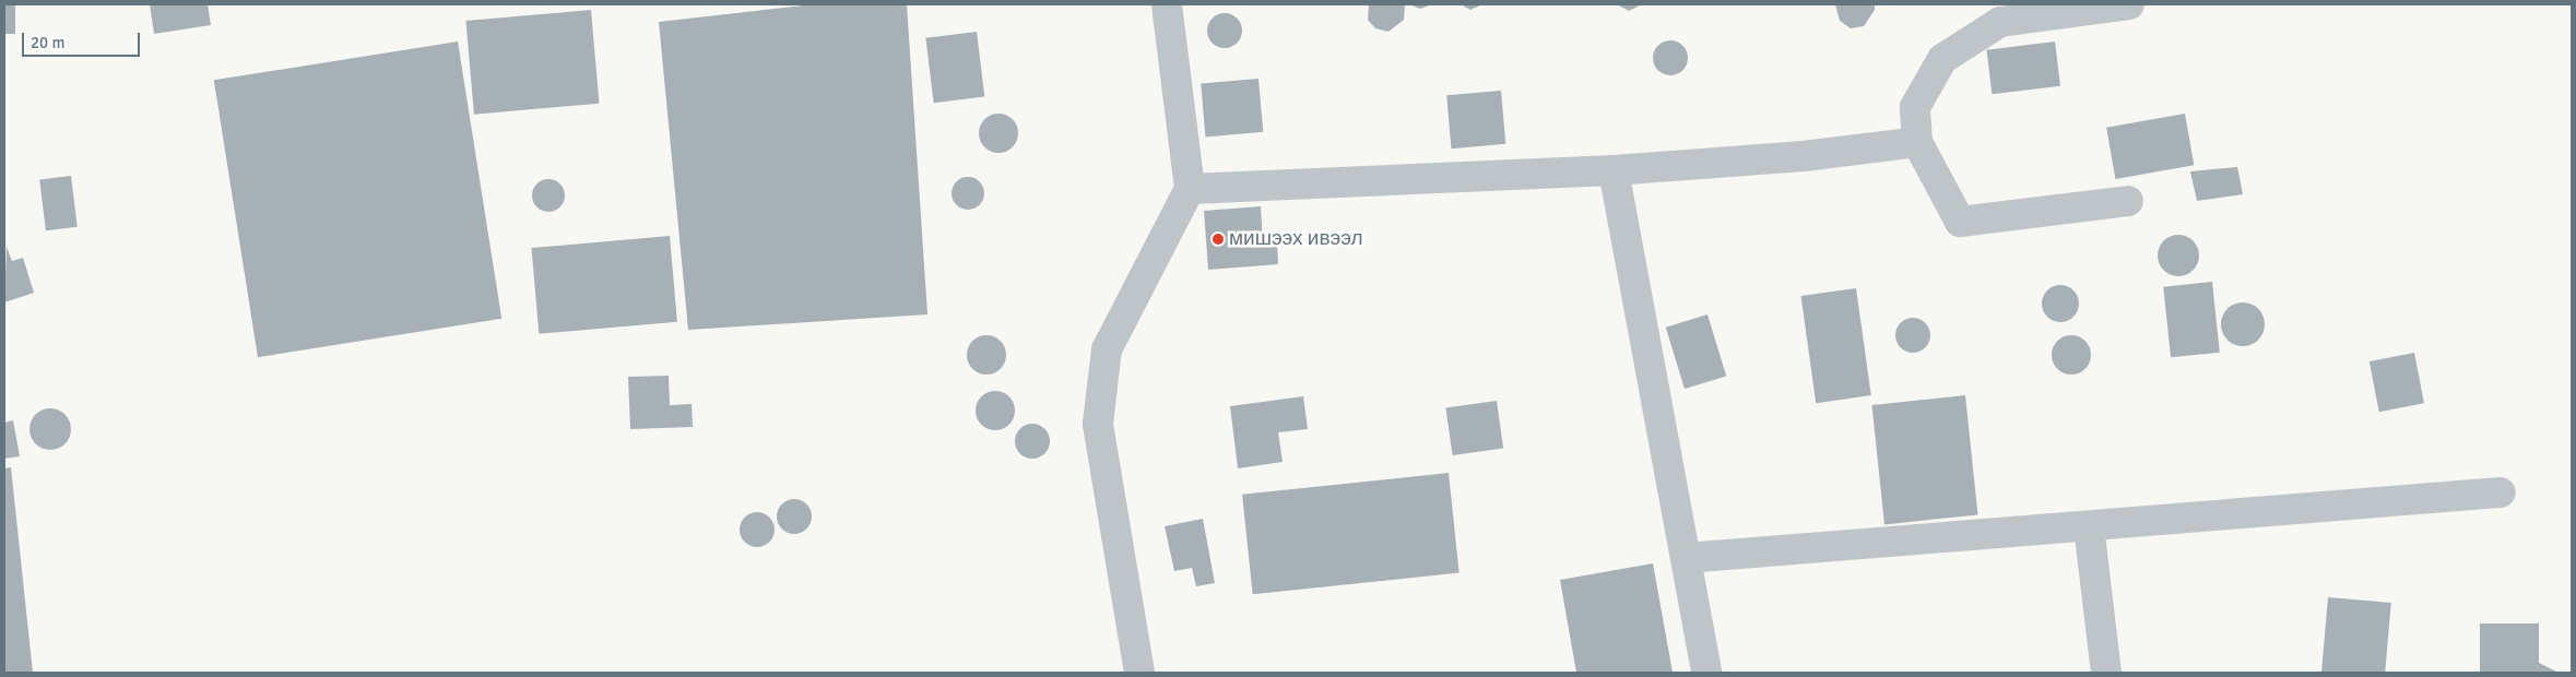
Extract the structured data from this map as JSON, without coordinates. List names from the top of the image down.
{
  "places": ["мишээх ивээл"],
  "scale_bar": "20 m"
}
